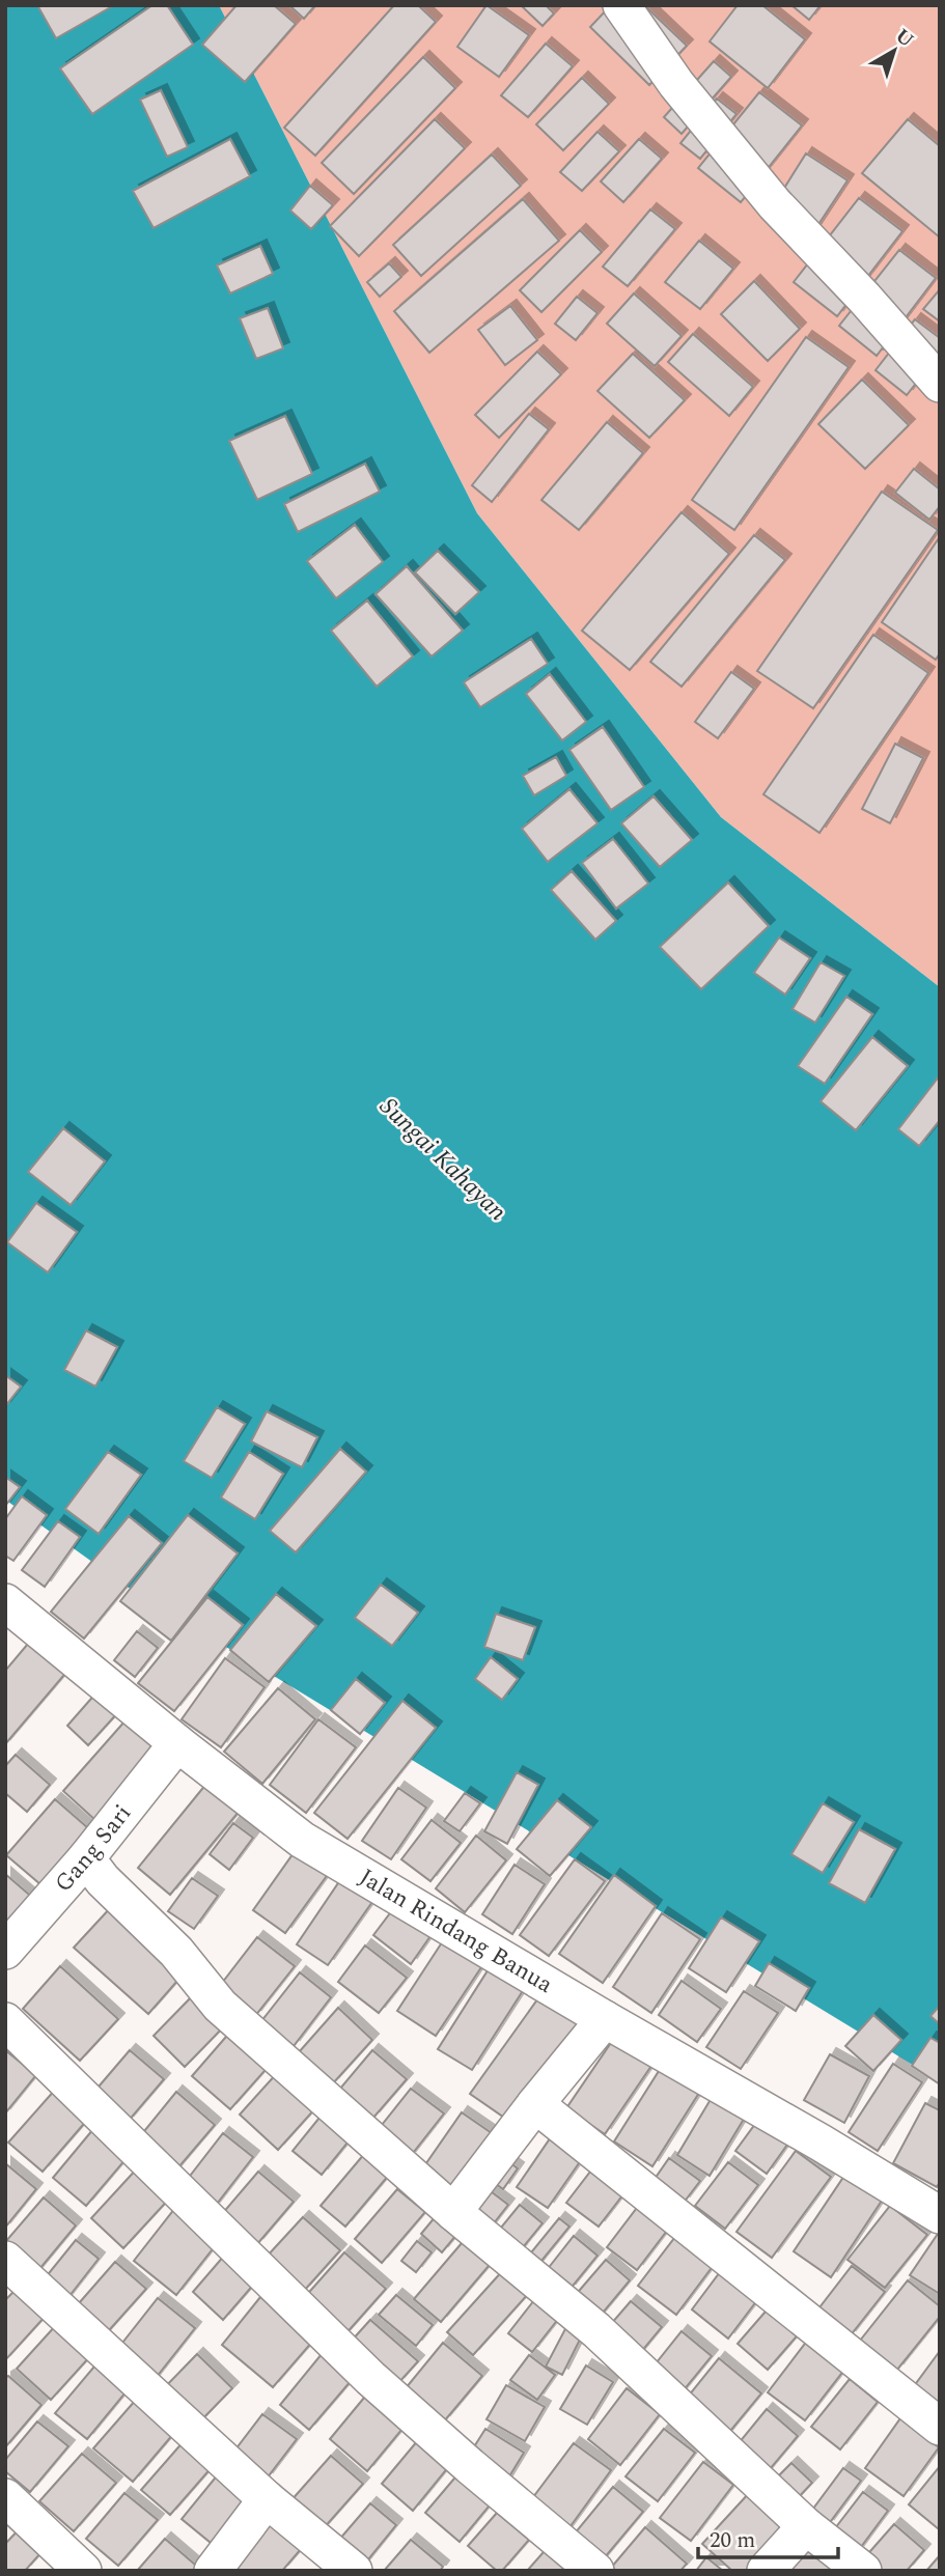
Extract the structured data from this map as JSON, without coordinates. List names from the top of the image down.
{
  "streets": {
    "street": ["Gang Sari", "Jalan Rindang Banua"]
  },
  "crossings": [
    ["Gang Sari", "Jalan Rindang Banua"]
  ],
  "water": ["Sungai Kahayan"],
  "scale_bar": "20 m",
  "north": "top right"
}
